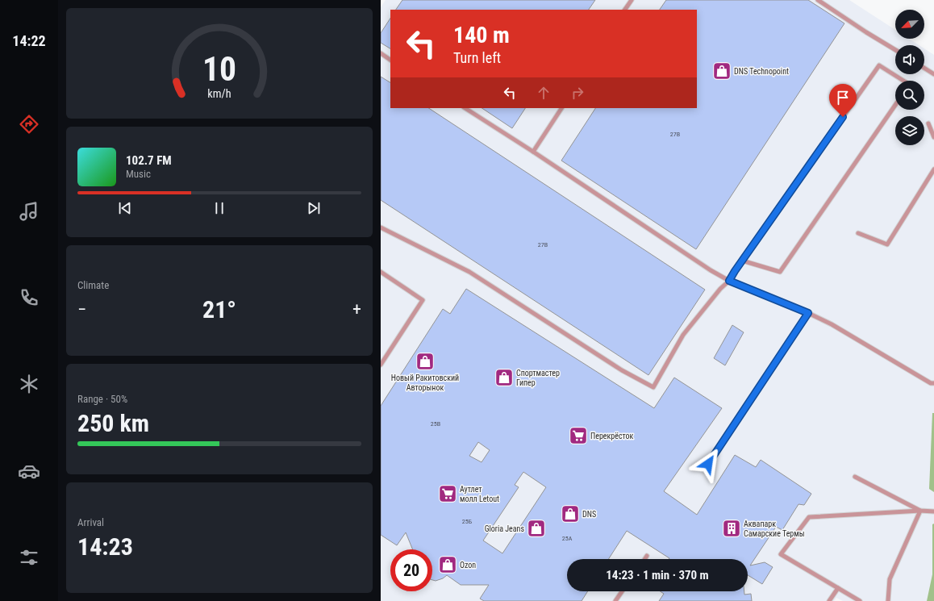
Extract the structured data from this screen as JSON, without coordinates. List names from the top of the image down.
{
  "places": {
    "shop": [
      "DNS Technopoint",
      "Новый Ракитовский Авторынок",
      "Спортмастер Гипер",
      "DNS",
      "Gloria Jeans",
      "Ozon"
    ],
    "supermarket": ["Перекрёсток", "Аутлет молл Letout"],
    "building": ["Аквапарк Самарские Термы"]
  },
  "house_numbers": [
    "27В",
    "27В",
    "25В",
    "25Б",
    "25А"
  ],
  "north": "bottom left",
  "page": {
    "tabs": "14:22",
    "turn": ["140 m", "Turn left"],
    "song": ["102.7 FM", "Music"],
    "tile": [
      "Climate",
      ["Range · 50%", "250 km"],
      ["Arrival", "14:23"]
    ],
    "heat": ["−", "21°", "+"],
    "limit": "20",
    "trip": "14:23 · 1 min · 370 m",
    "gauge": ["10", "km/h"]
  }
}
